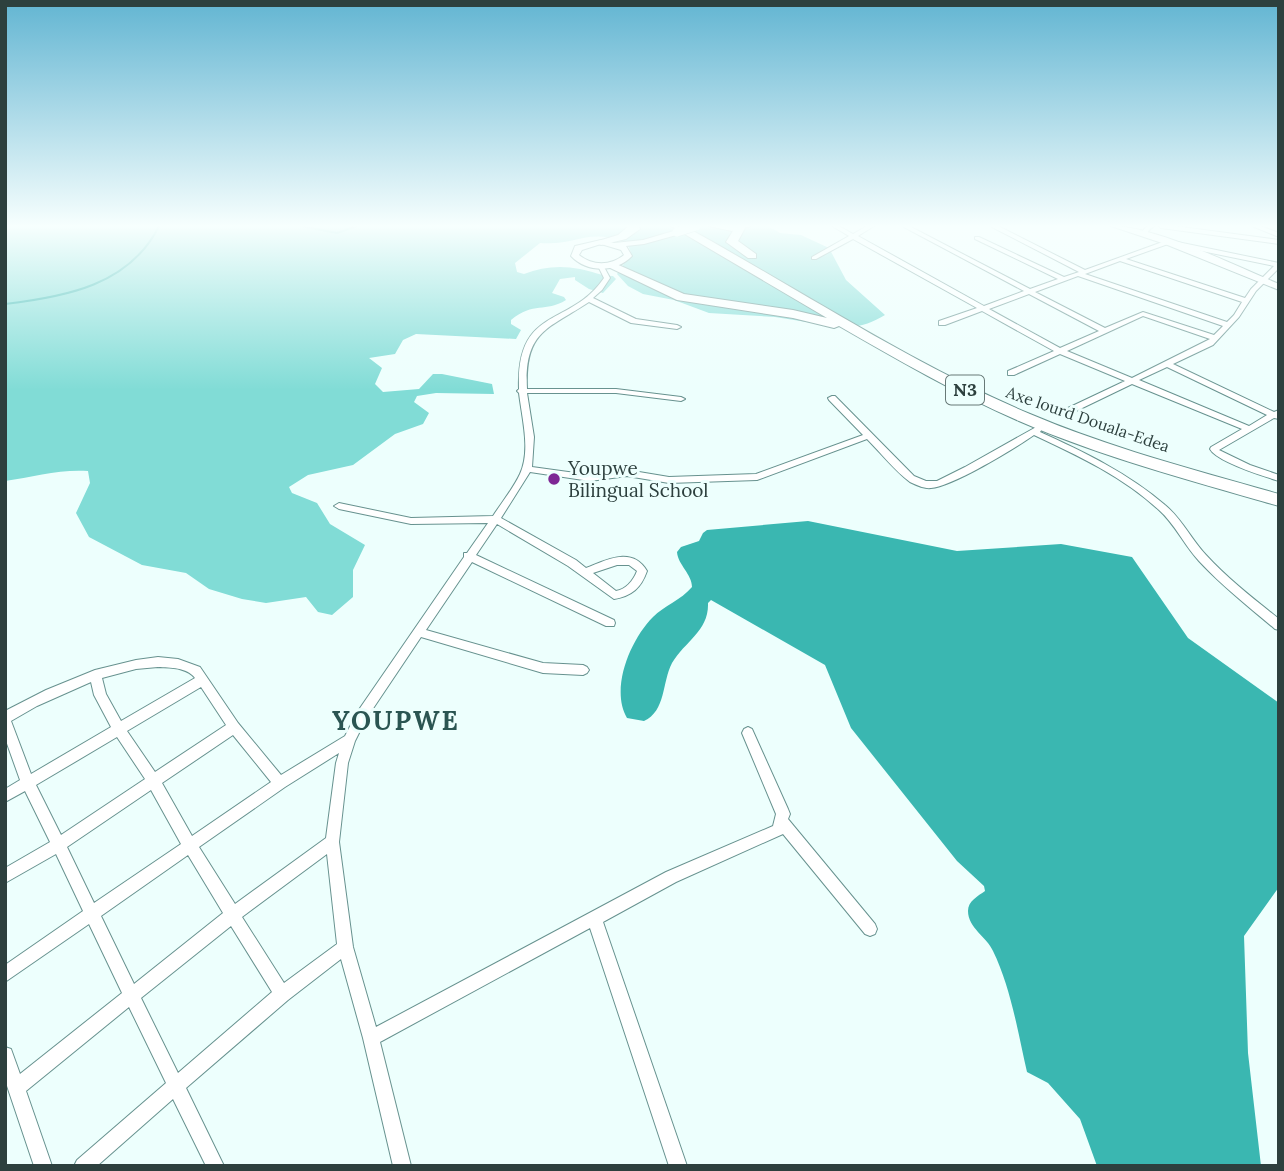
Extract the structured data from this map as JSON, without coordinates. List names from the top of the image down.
{
  "streets": {
    "highway": ["N3", "Axe lourd Douala-Edea"]
  },
  "districts": ["YOUPWE"],
  "places": ["Youpwe Bilingual School"]
}
